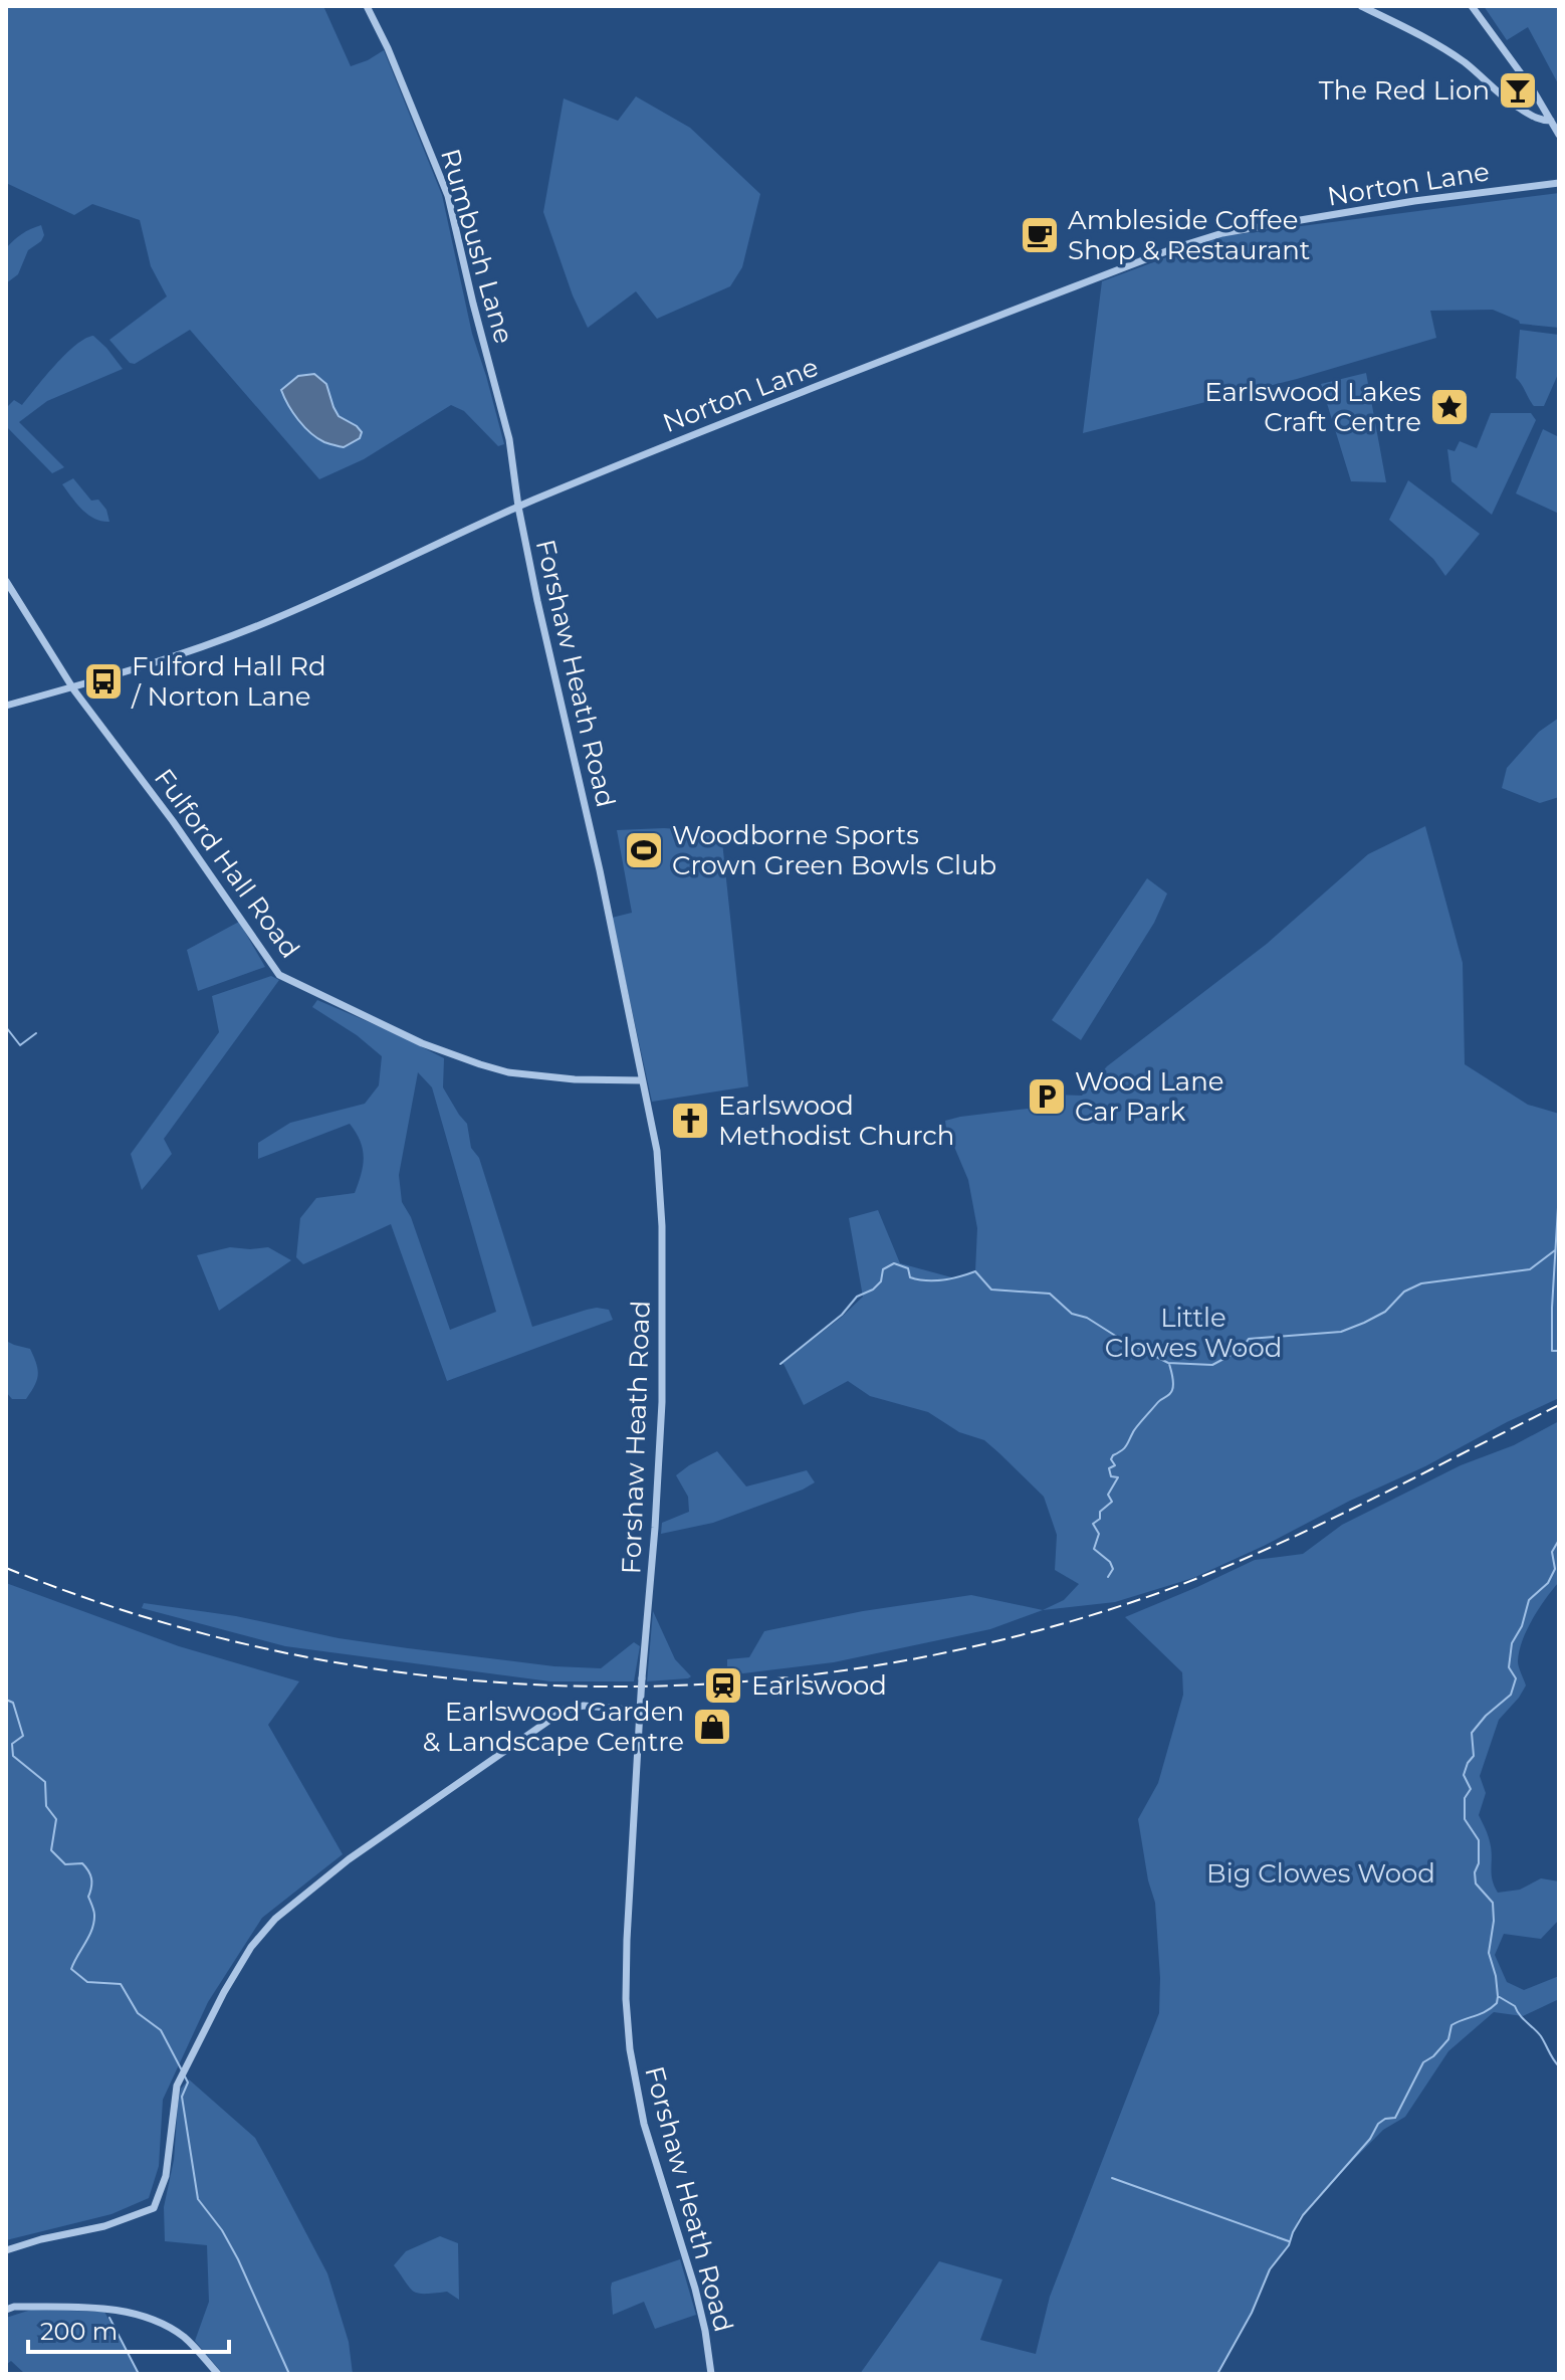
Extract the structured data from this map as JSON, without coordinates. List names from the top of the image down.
{
  "streets": {
    "street": [
      "Norton Lane",
      "Rumbush Lane",
      "Forshaw Heath Road",
      "Fulford Hall Road"
    ]
  },
  "crossings": [
    ["Norton Lane", "Rumbush Lane"],
    ["Norton Lane", "Forshaw Heath Road"],
    ["Norton Lane", "Fulford Hall Road"],
    ["Rumbush Lane", "Forshaw Heath Road"],
    ["Forshaw Heath Road", "Fulford Hall Road"]
  ],
  "parks": ["Little Clowes Wood", "Big Clowes Wood"],
  "places": {
    "bar": ["The Red Lion"],
    "cafe": ["Ambleside Coffee Shop & Restaurant"],
    "place": ["Earlswood Lakes Craft Centre"],
    "bus stop": ["Fulford Hall Rd / Norton Lane"],
    "sports": ["Woodborne Sports Crown Green Bowls Club"],
    "parking": ["Wood Lane Car Park"],
    "church": ["Earlswood Methodist Church"],
    "station": ["Earlswood"],
    "shop": ["Earlswood Garden & Landscape Centre"]
  },
  "scale_bar": "200 m"
}
